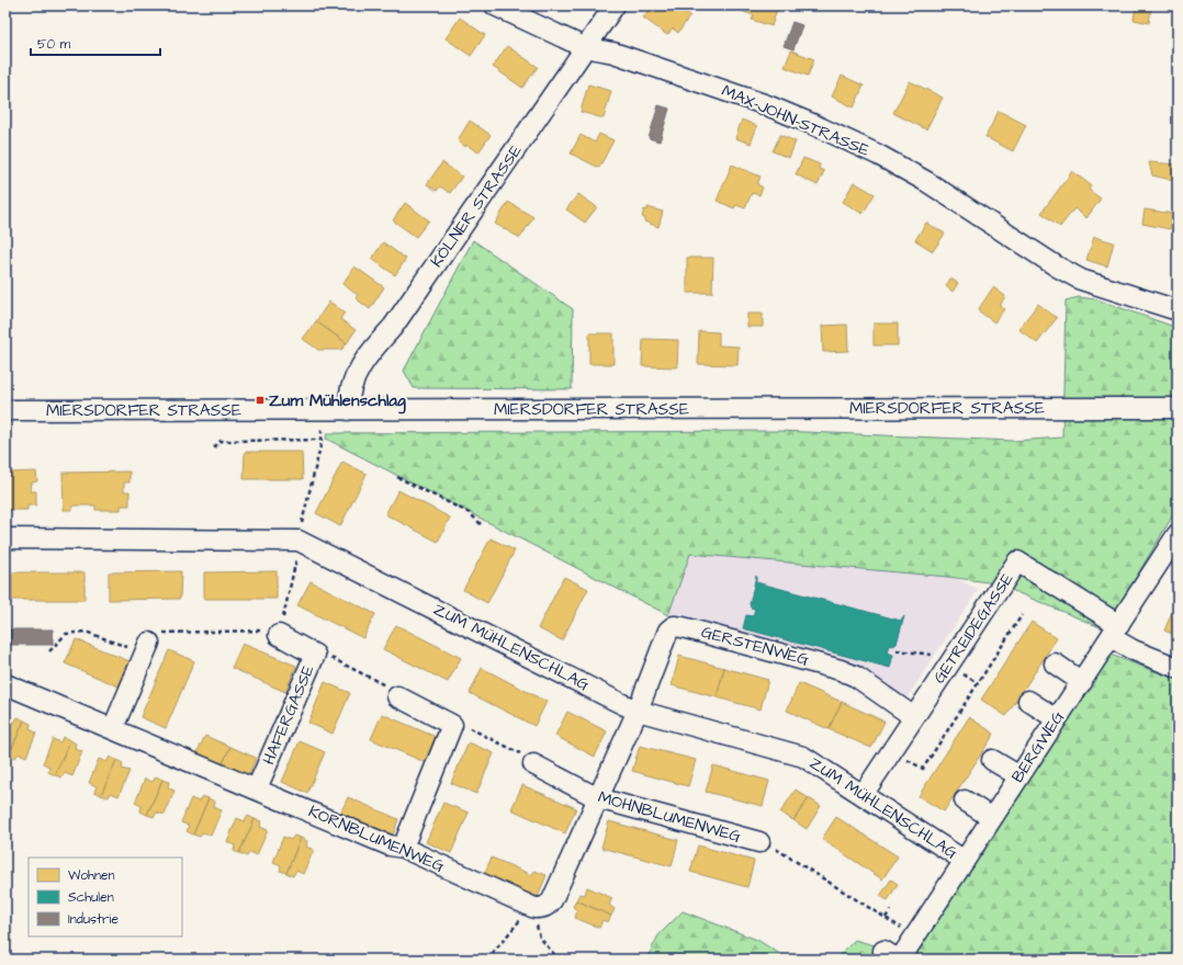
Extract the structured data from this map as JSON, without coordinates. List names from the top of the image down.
{
  "streets": {
    "street": [
      "MAX-JOHN-STRASSE",
      "KÖLNER STRASSE",
      "MIERSDORFER STRASSE",
      "GETREIDEGASSE",
      "GERSTENWEG",
      "ZUM MÜHLENSCHLAG",
      "HAFERGASSE",
      "BERGWEG",
      "MOHNBLUMENWEG",
      "KORNBLUMENWEG"
    ]
  },
  "crossings": [
    ["MAX-JOHN-STRASSE", "KÖLNER STRASSE"],
    ["KÖLNER STRASSE", "MIERSDORFER STRASSE"],
    ["GETREIDEGASSE", "GERSTENWEG"],
    ["GETREIDEGASSE", "ZUM MÜHLENSCHLAG"],
    ["GETREIDEGASSE", "BERGWEG"],
    ["GERSTENWEG", "ZUM MÜHLENSCHLAG"],
    ["ZUM MÜHLENSCHLAG", "BERGWEG"],
    ["HAFERGASSE", "KORNBLUMENWEG"]
  ],
  "places": {
    "transit": ["Zum Mühlenschlag"]
  },
  "legend": ["Wohnen", "Schulen", "Industrie"],
  "scale_bar": "50 m"
}
